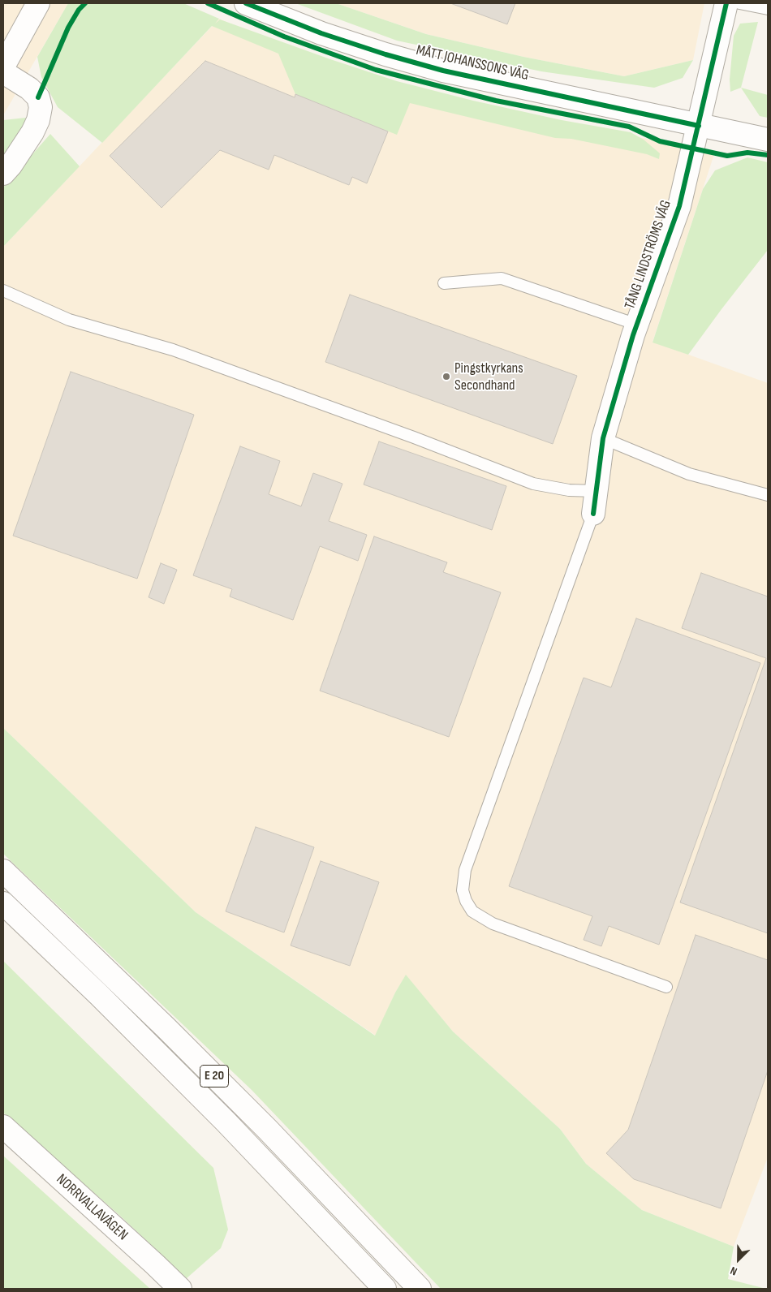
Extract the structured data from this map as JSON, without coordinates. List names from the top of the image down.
{
  "streets": {
    "main road": [
      "MÅTT JOHANSSONS VÄG",
      "TÅNG LINDSTRÖMS VÄG",
      "E 20",
      "NORRVALLAVÄGEN"
    ]
  },
  "crossings": [
    ["MÅTT JOHANSSONS VÄG", "TÅNG LINDSTRÖMS VÄG"]
  ],
  "places": ["Pingstkyrkans Secondhand"],
  "north": "bottom left"
}
